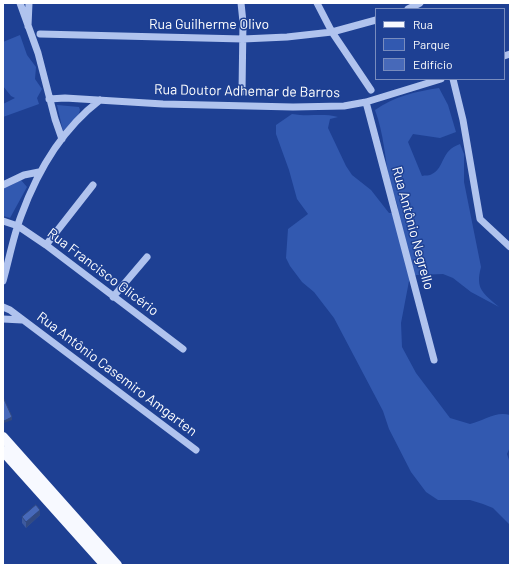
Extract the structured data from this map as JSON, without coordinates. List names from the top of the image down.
{
  "streets": {
    "street": [
      "Rua Guilherme Olivo",
      "Rua Doutor Adhemar de Barros",
      "Rua Antônio Negrello",
      "Rua Francisco Glicério",
      "Rua Antônio Casemiro Amgarten"
    ]
  },
  "crossings": [
    ["Rua Doutor Adhemar de Barros", "Rua Antônio Negrello"]
  ],
  "legend": ["Rua", "Parque", "Edifício"]
}
